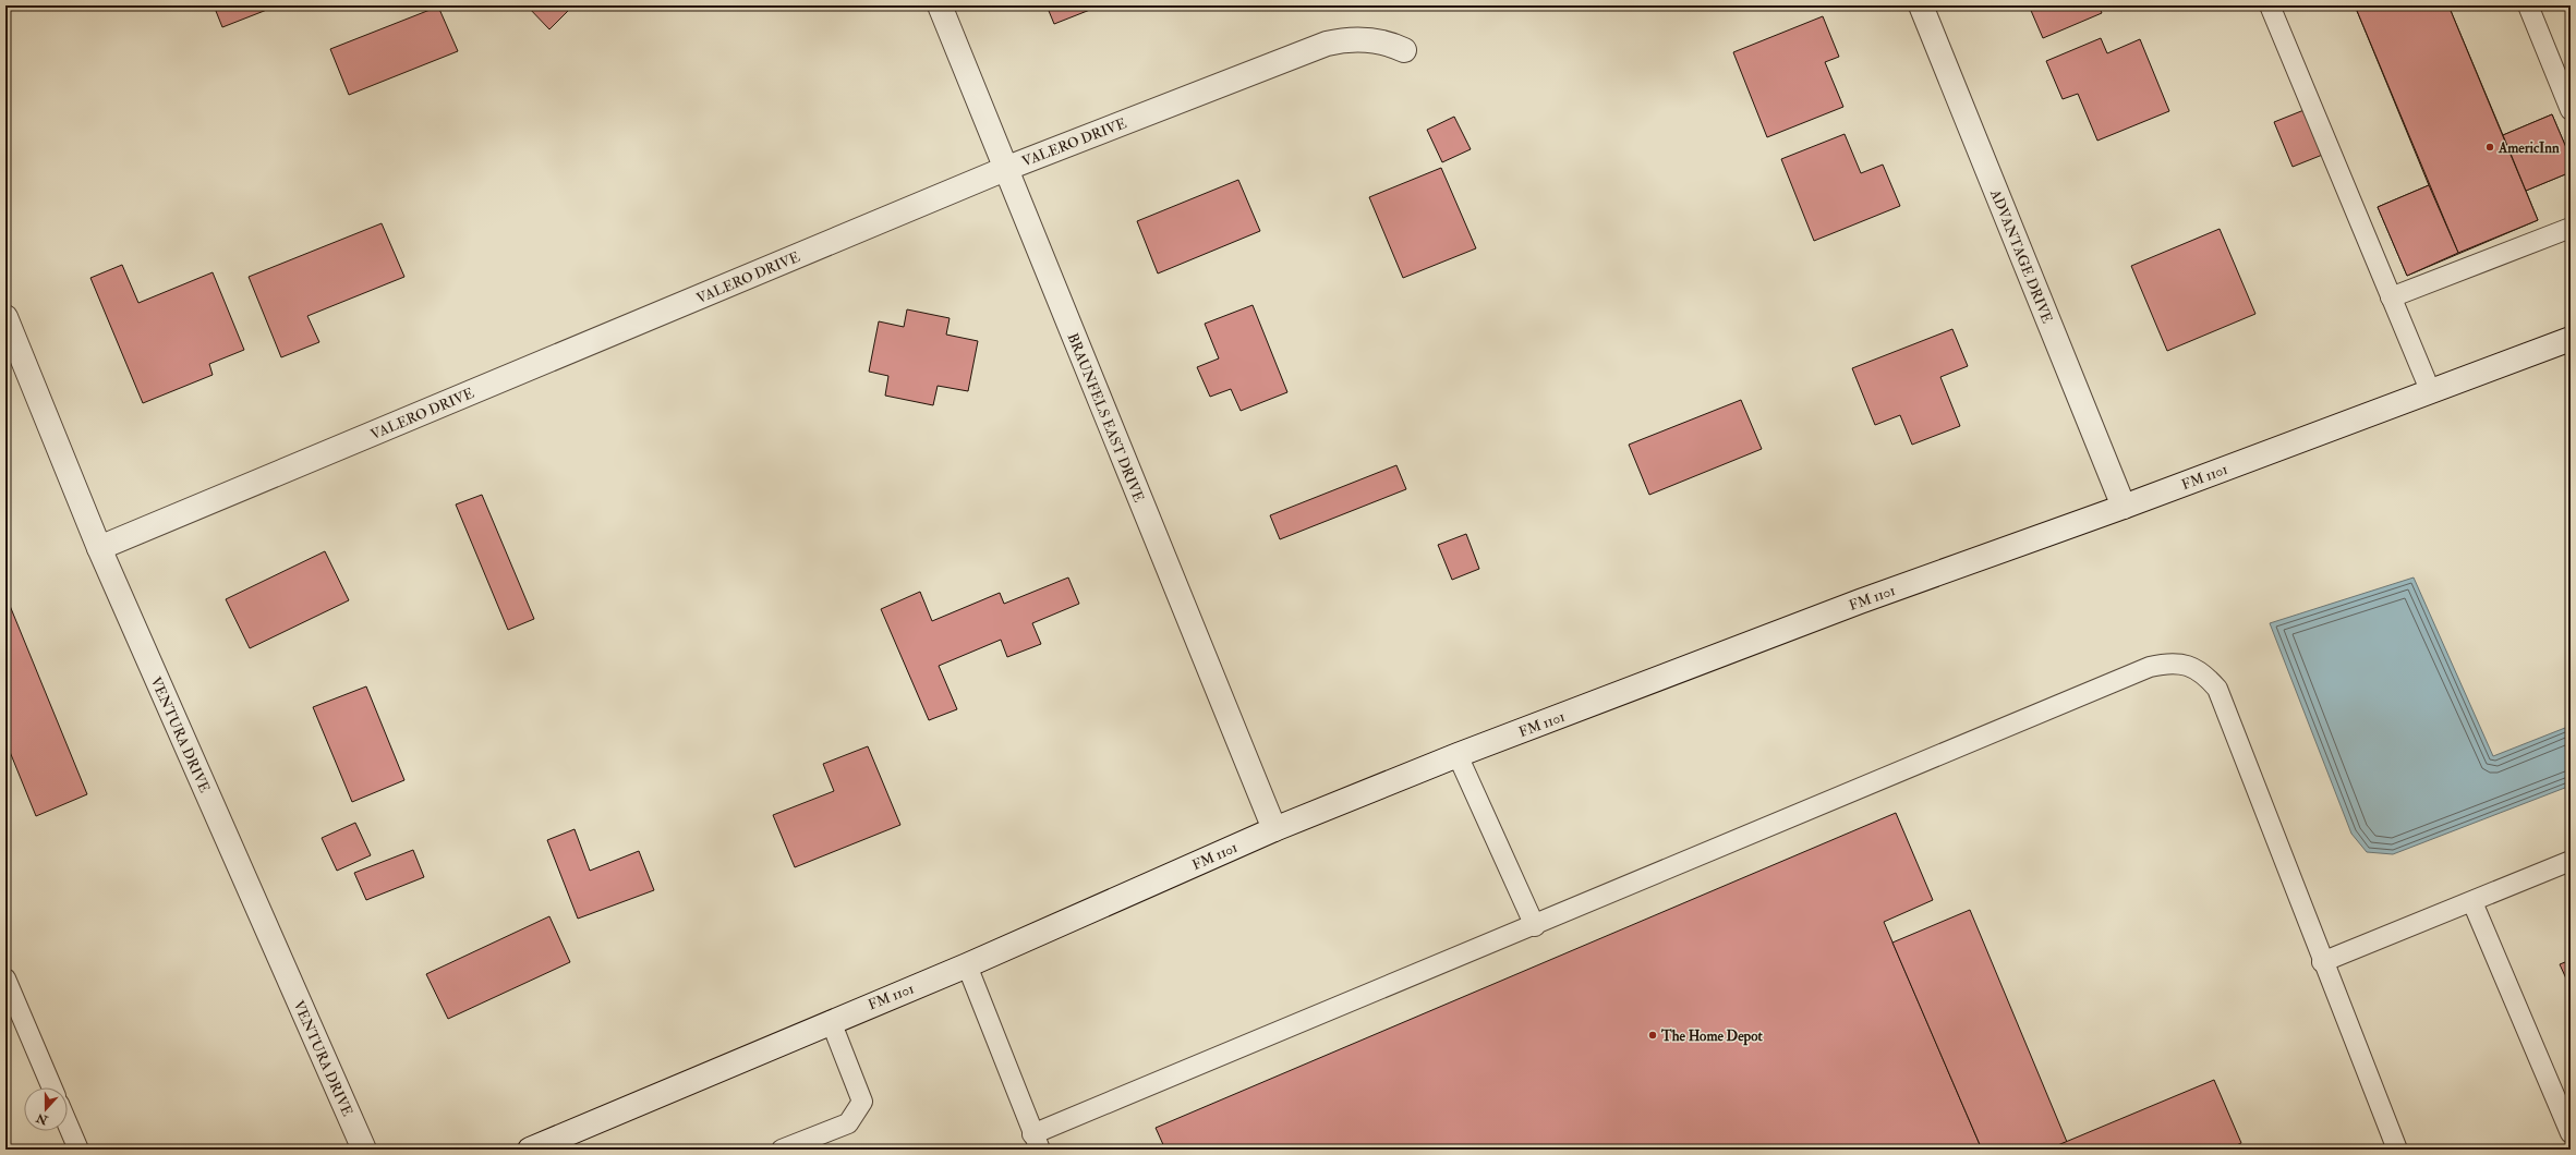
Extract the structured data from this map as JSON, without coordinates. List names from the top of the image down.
{
  "streets": {
    "street": [
      "VALERO DRIVE",
      "ADVANTAGE DRIVE",
      "BRAUNFELS EAST DRIVE",
      "FM 1101",
      "VENTURA DRIVE"
    ]
  },
  "crossings": [
    ["VALERO DRIVE", "BRAUNFELS EAST DRIVE"],
    ["VALERO DRIVE", "VENTURA DRIVE"],
    ["ADVANTAGE DRIVE", "FM 1101"],
    ["BRAUNFELS EAST DRIVE", "FM 1101"]
  ],
  "places": ["AmericInn", "The Home Depot"],
  "north": "bottom"
}
